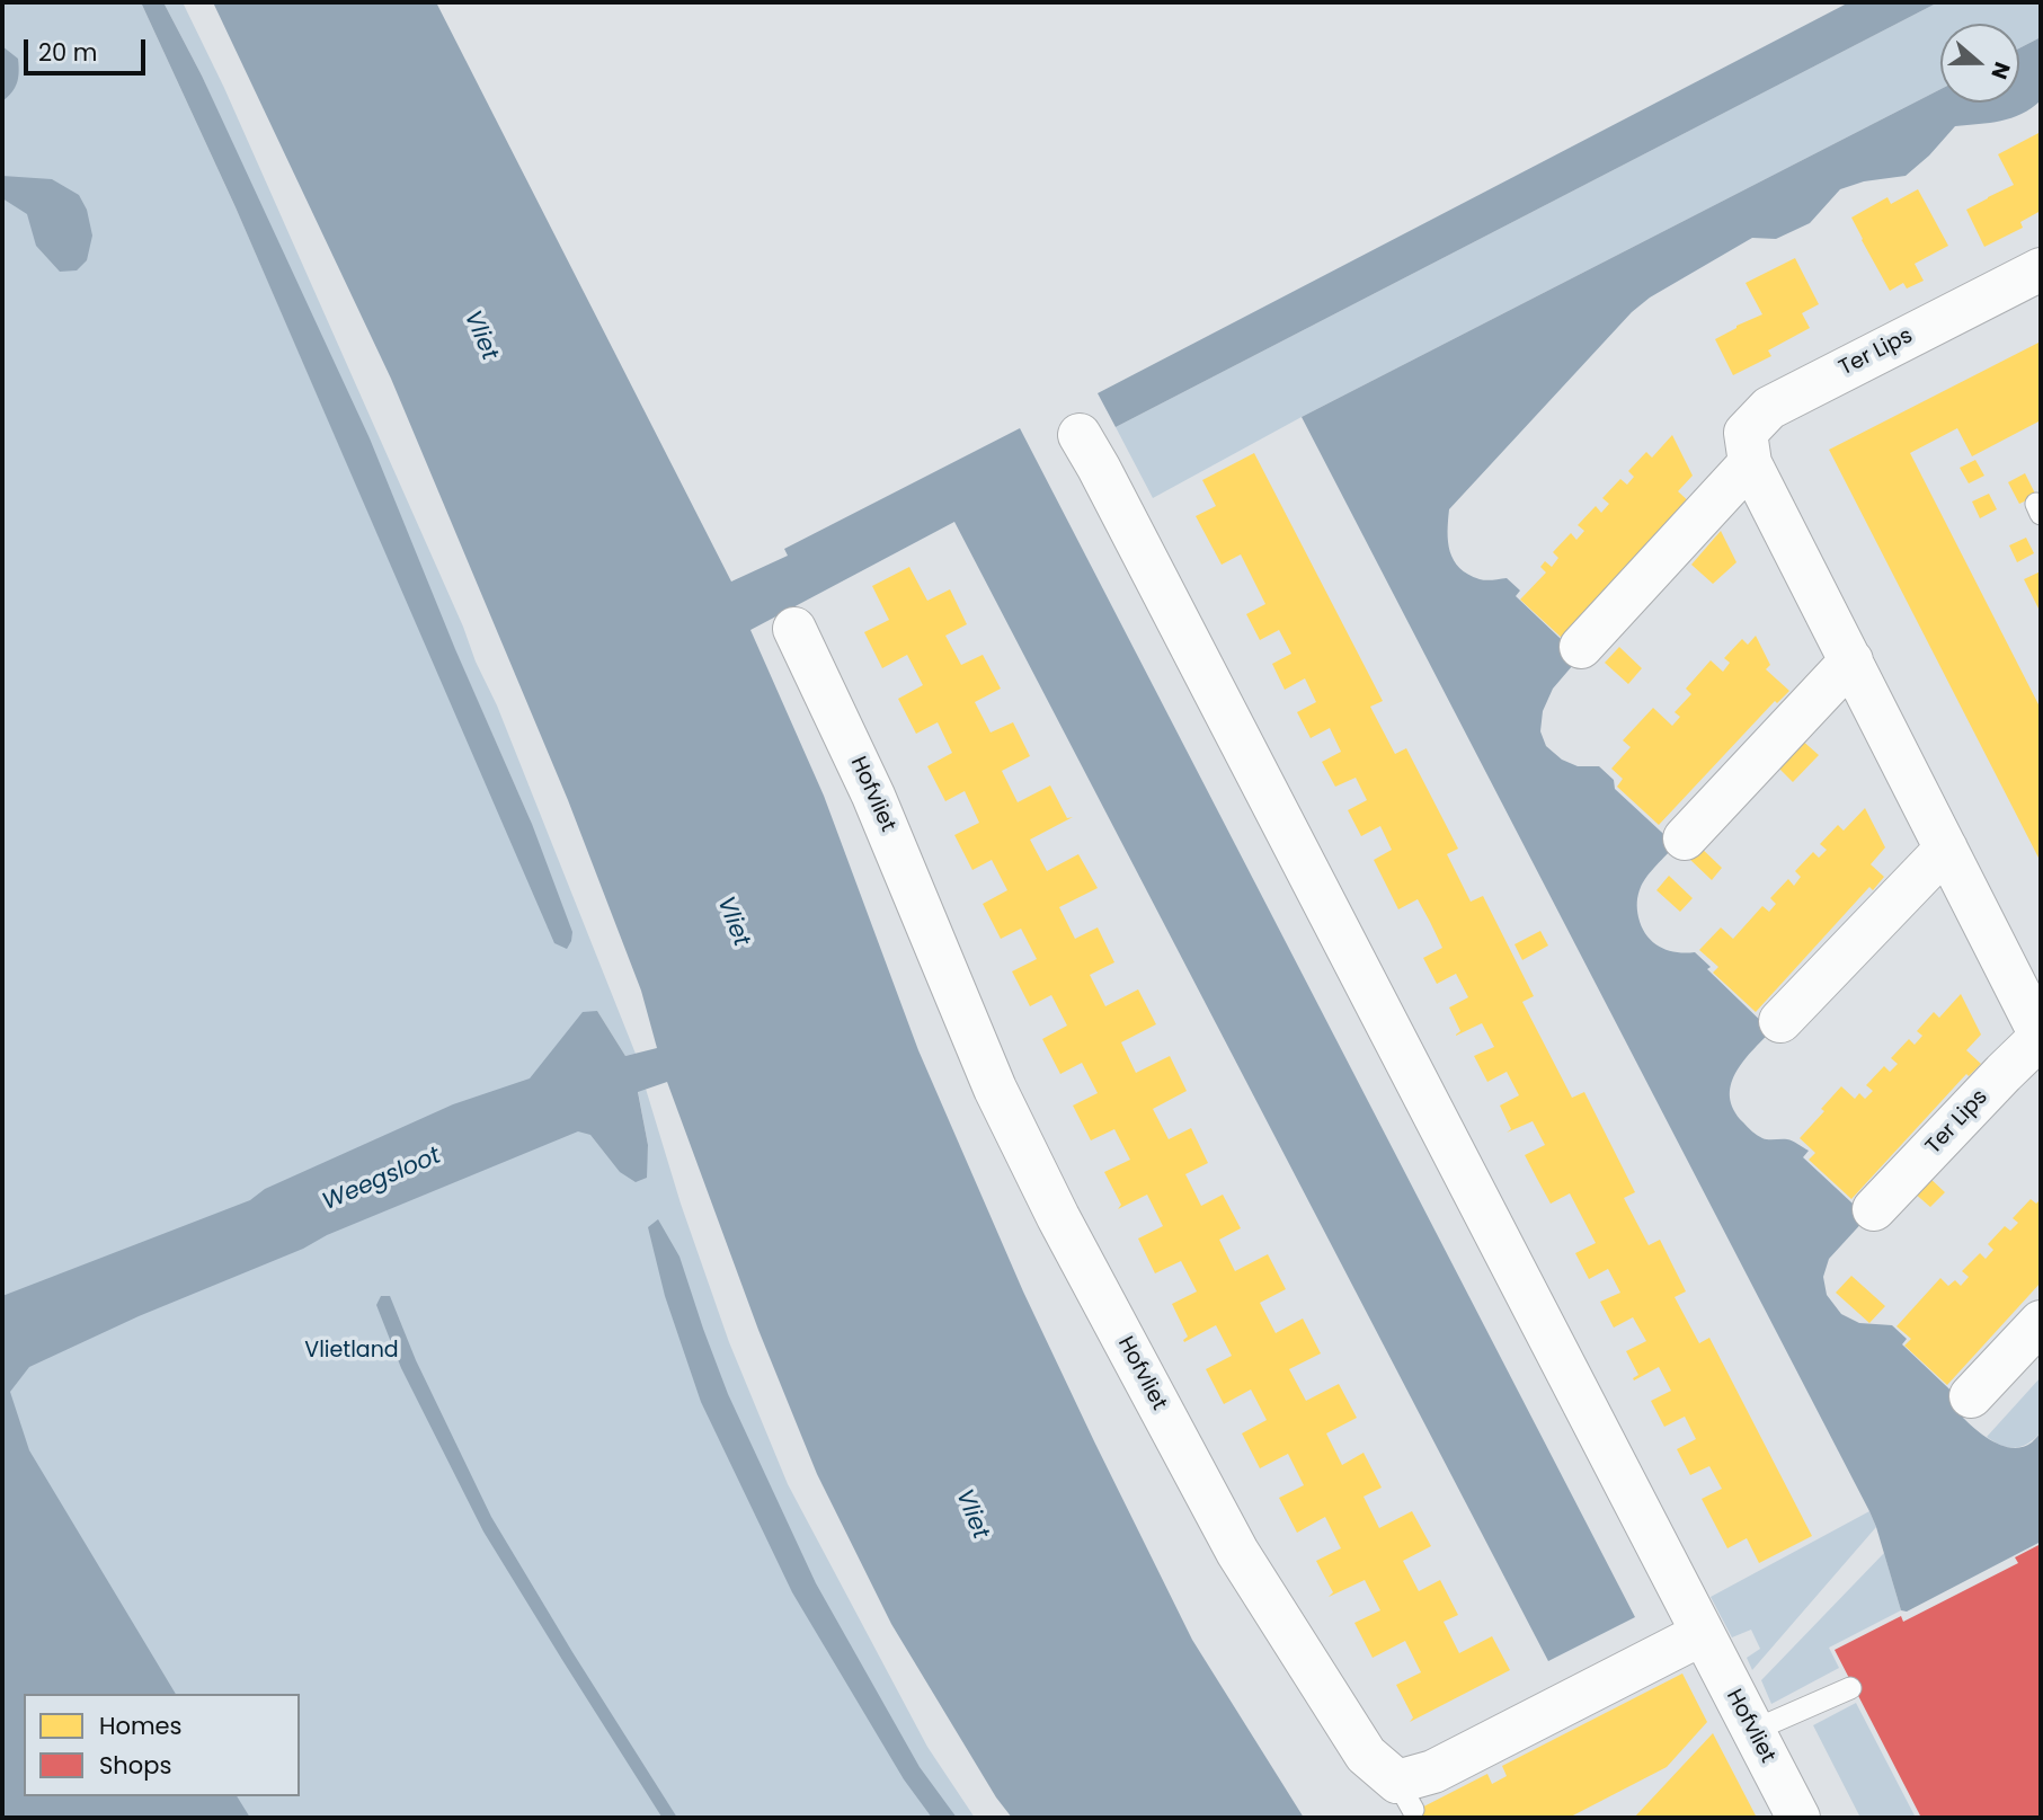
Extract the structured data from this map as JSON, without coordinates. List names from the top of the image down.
{
  "streets": {
    "street": ["Ter Lips", "Hofvliet"]
  },
  "water": ["Vliet", "Weegsloot"],
  "parks": ["Vlietland"],
  "legend": ["Homes", "Shops"],
  "scale_bar": "20 m",
  "north": "right"
}
